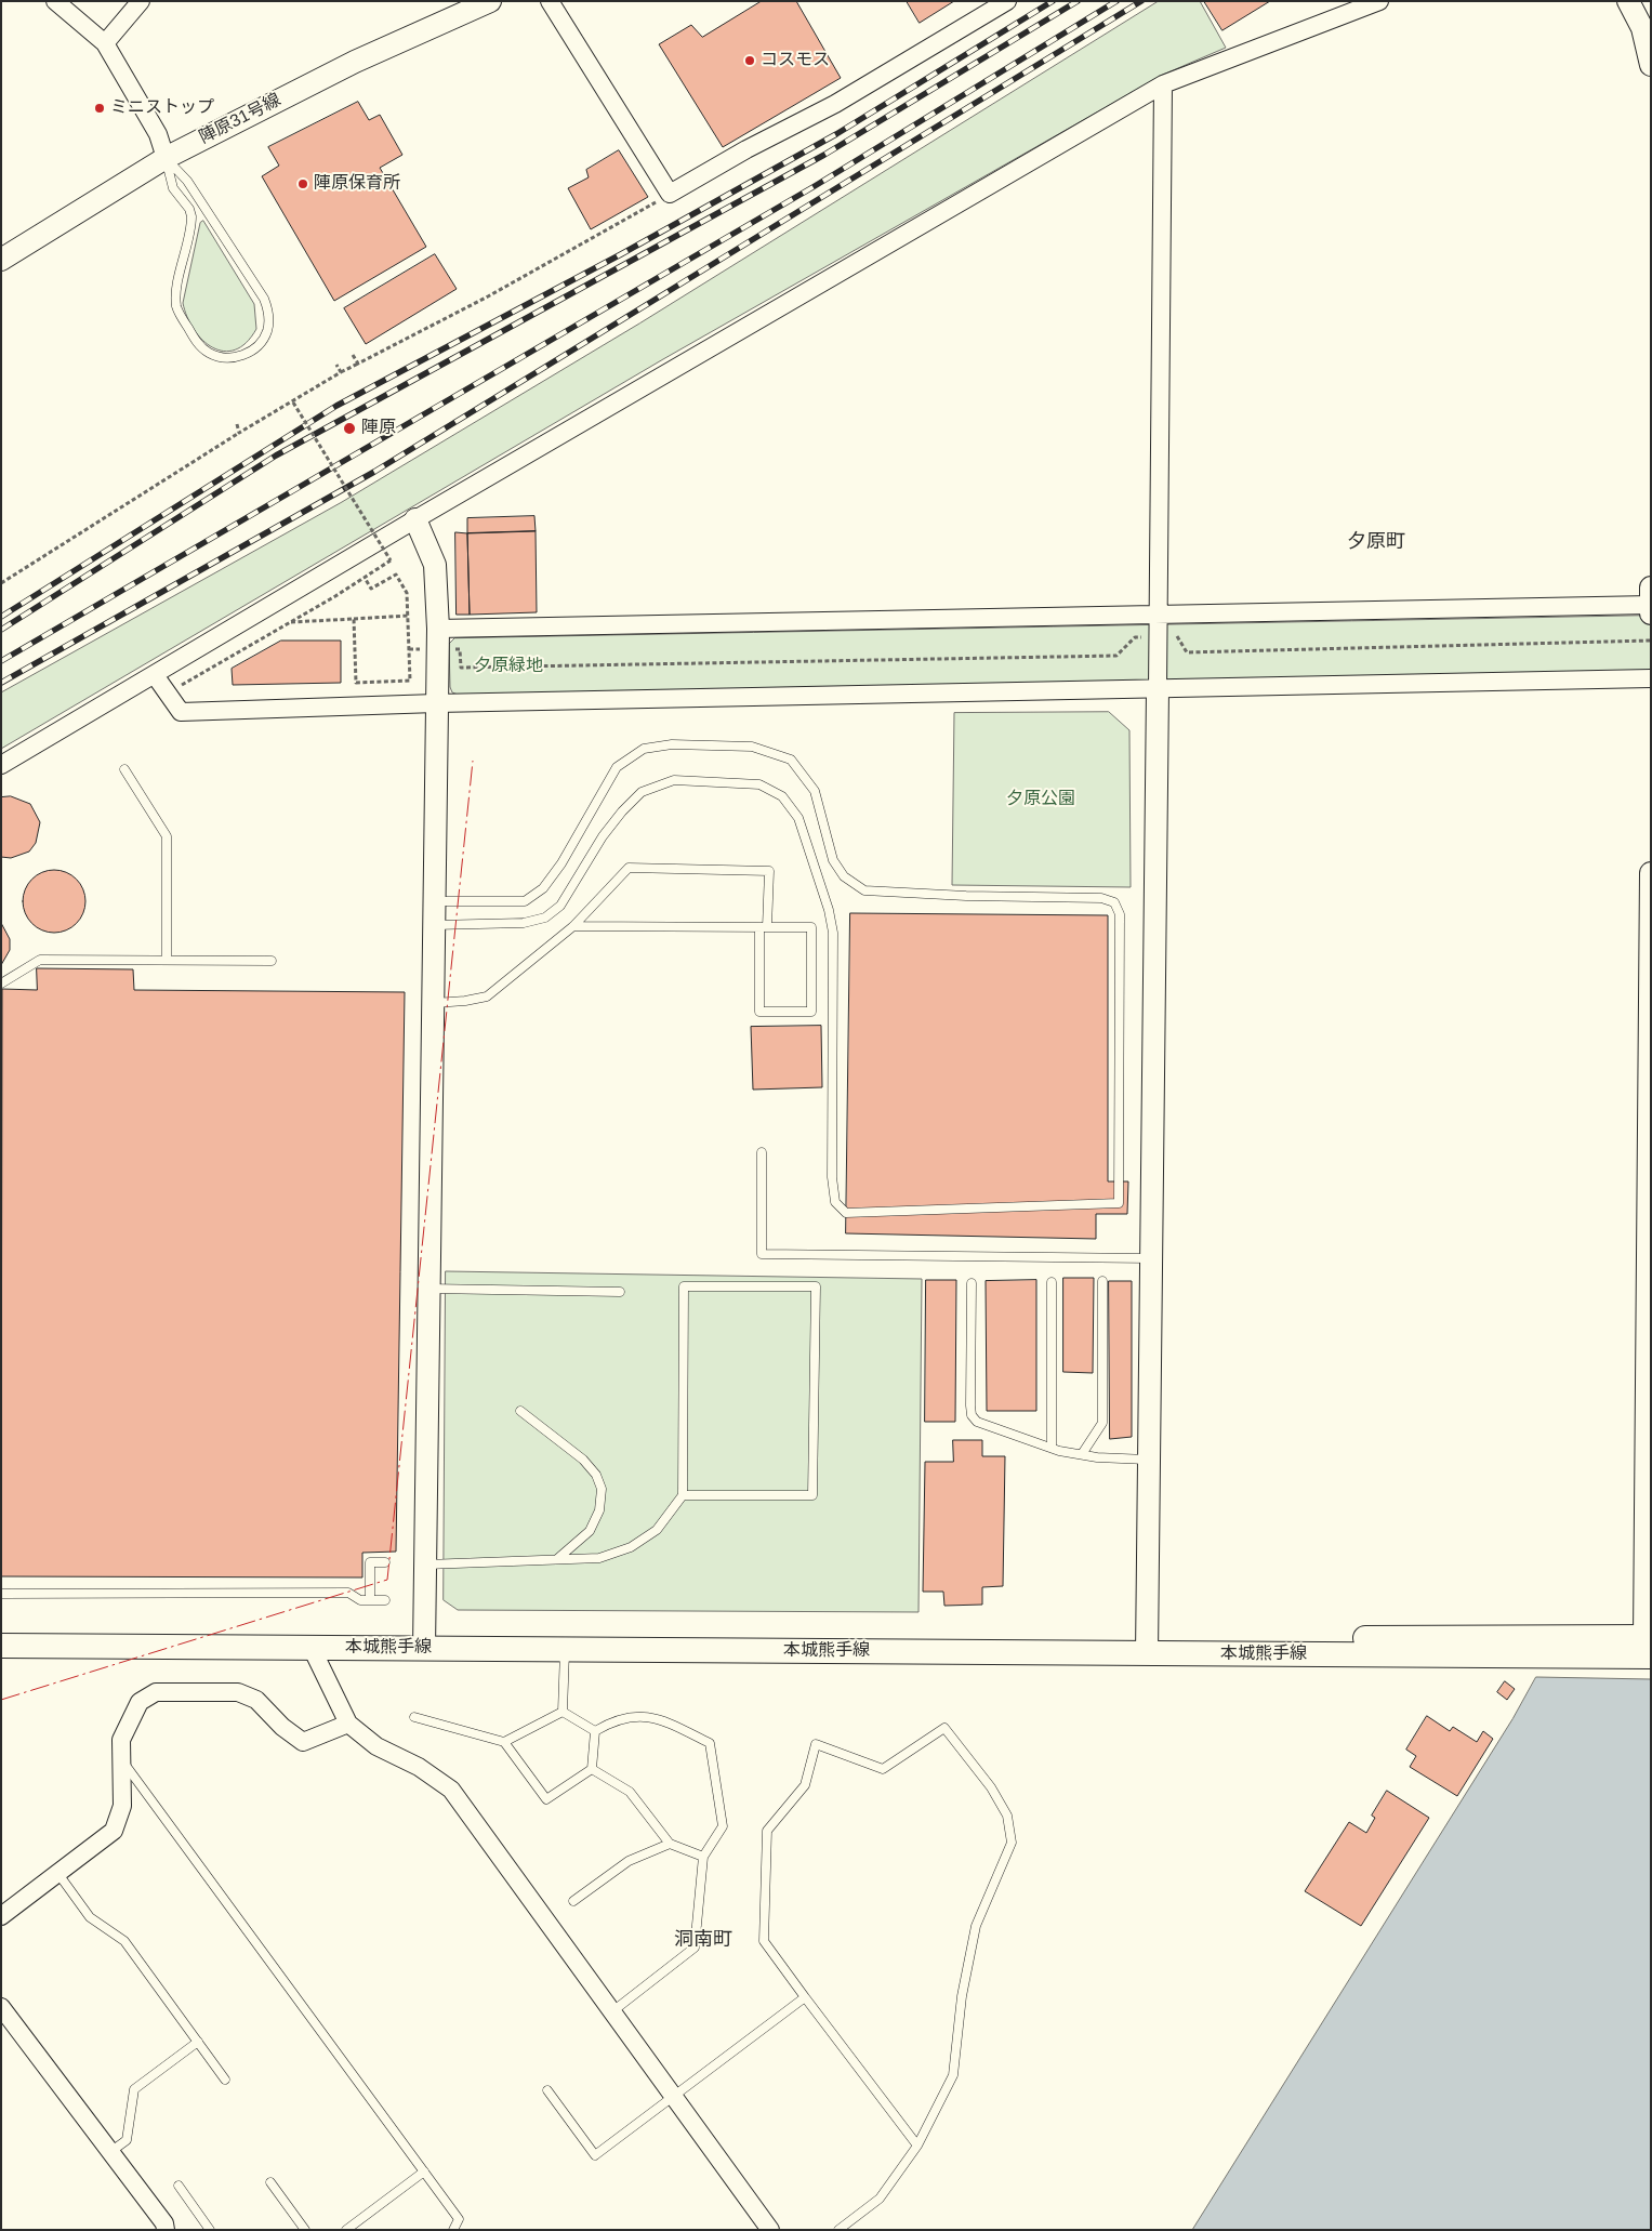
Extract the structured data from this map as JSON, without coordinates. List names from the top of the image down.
{
  "streets": {
    "main road": ["本城熊手線"],
    "street": ["陣原31号線"]
  },
  "districts": ["夕原町", "洞南町"],
  "parks": ["夕原緑地", "夕原公園"],
  "places": [
    "コスモス",
    "ミニストップ",
    "陣原保育所",
    "陣原"
  ]
}
